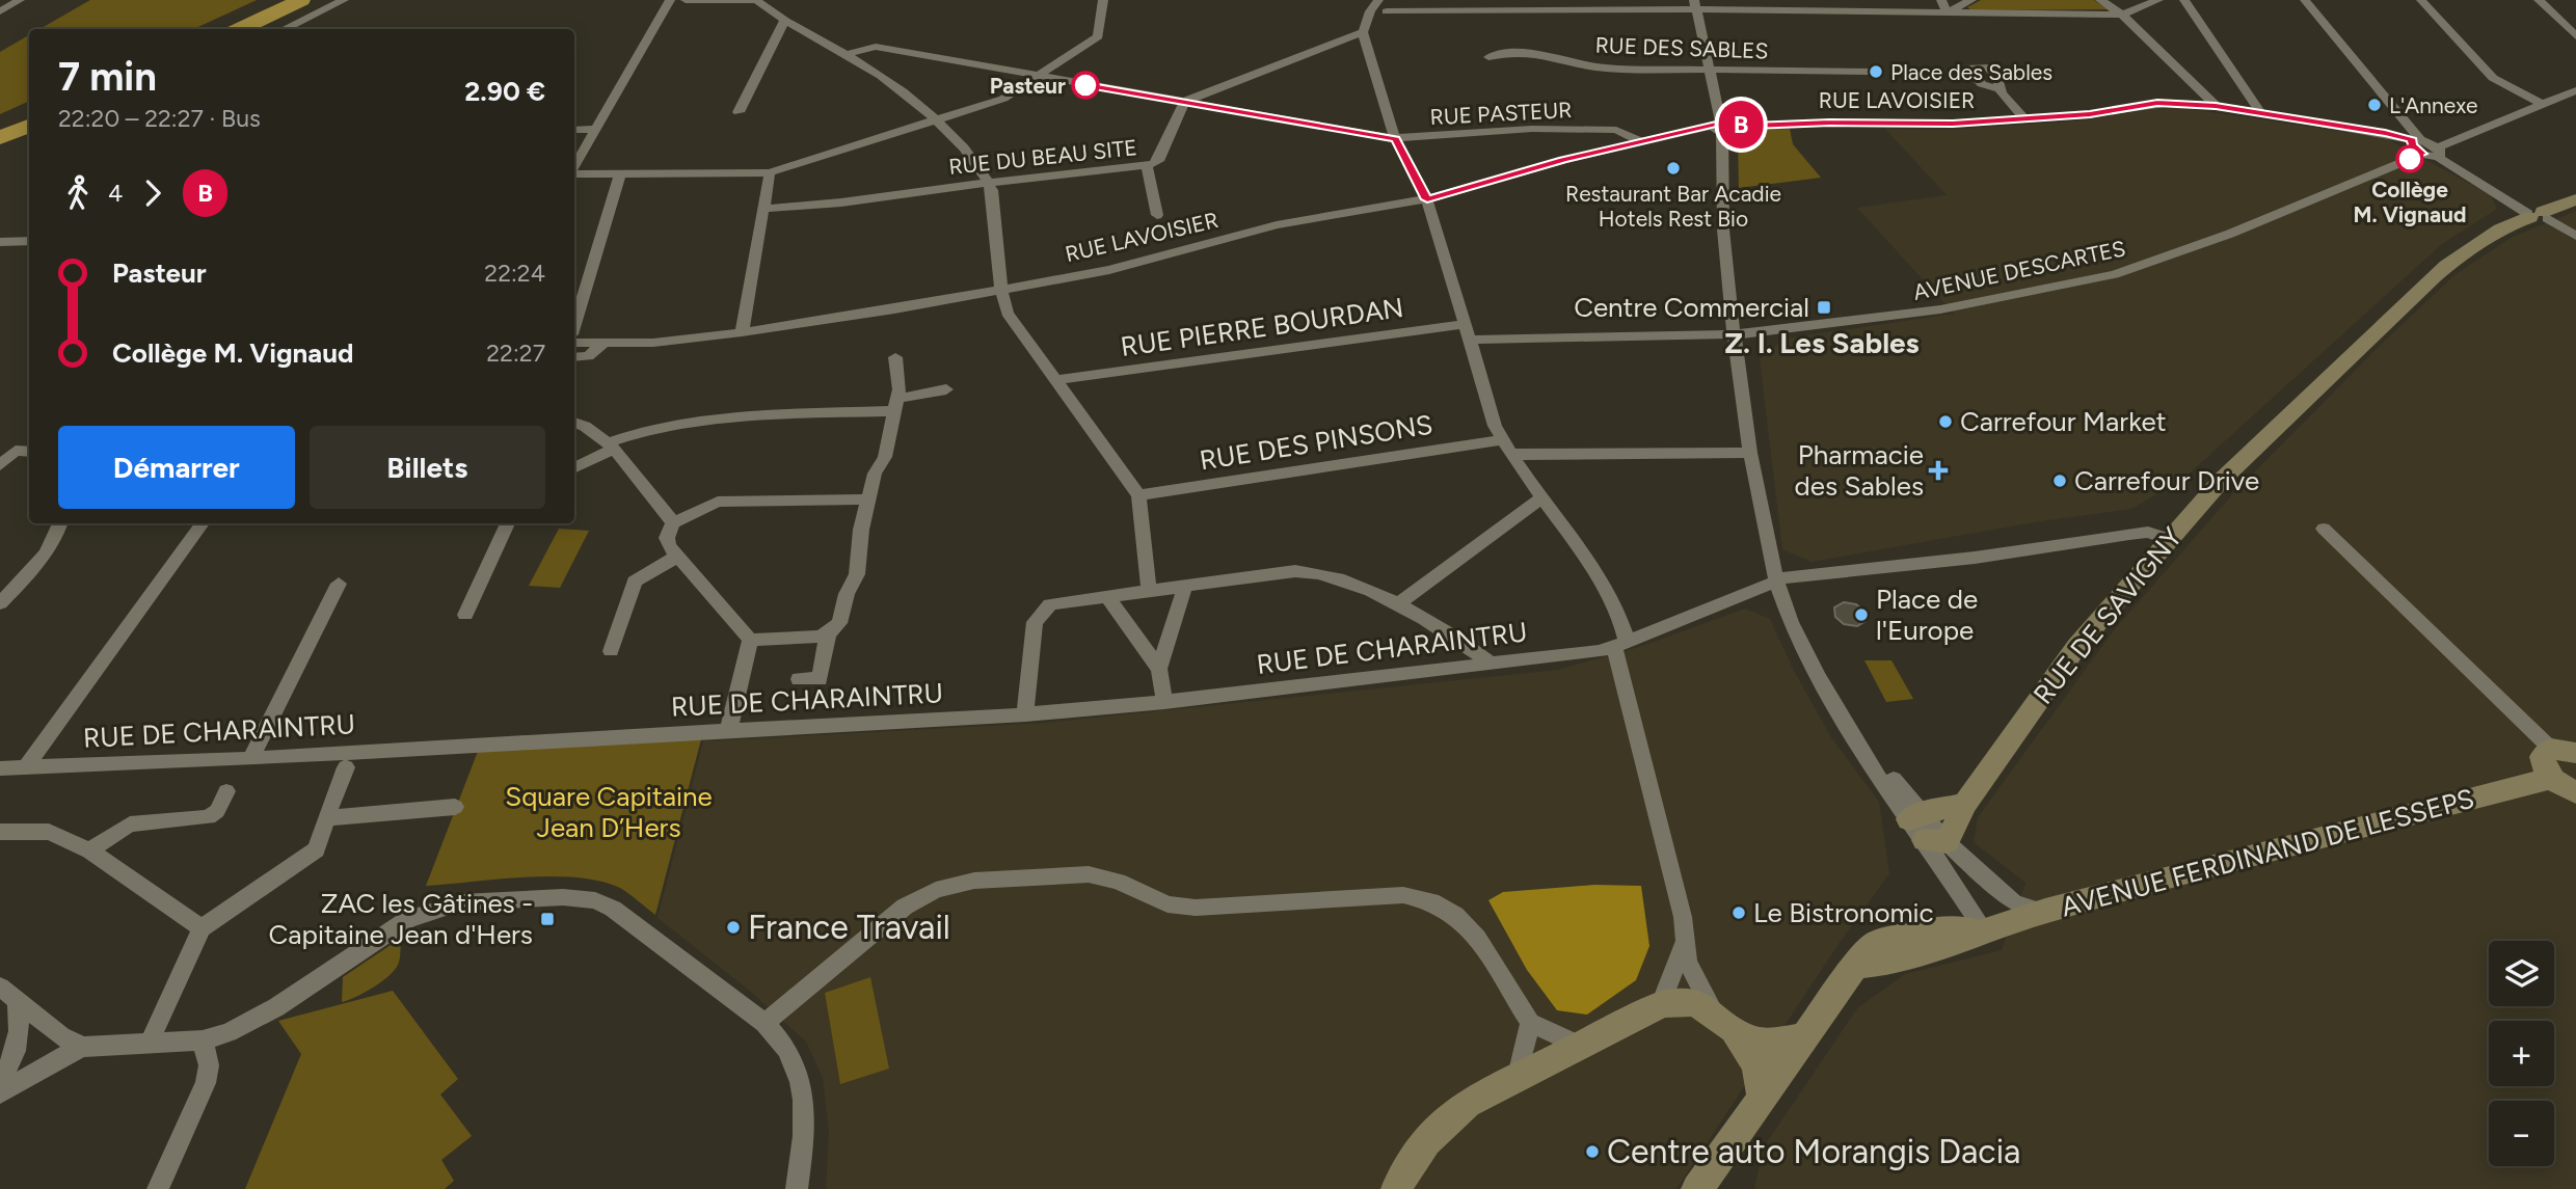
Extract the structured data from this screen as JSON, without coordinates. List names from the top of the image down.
{
  "streets": {
    "street": [
      "RUE DES SABLES",
      "RUE LAVOISIER",
      "RUE PASTEUR",
      "RUE DU BEAU SITE",
      "AVENUE DESCARTES",
      "RUE PIERRE BOURDAN",
      "RUE DES PINSONS",
      "RUE DE SAVIGNY",
      "RUE DE CHARAINTRU",
      "AVENUE FERDINAND DE LESSEPS"
    ]
  },
  "crossings": [
    ["RUE LAVOISIER", "RUE PASTEUR"],
    ["RUE PASTEUR", "RUE DU BEAU SITE"],
    ["RUE DE SAVIGNY", "RUE DE CHARAINTRU"]
  ],
  "districts": ["Z. I. Les Sables"],
  "parks": ["Square Capitaine Jean D’Hers"],
  "places": {
    "other": [
      "Place des Sables",
      "Pasteur",
      "L'Annexe",
      "Collège M. Vignaud",
      "Restaurant Bar Acadie Hotels Rest Bio",
      "Carrefour Market",
      "Carrefour Drive",
      "Place de l'Europe",
      "Le Bistronomic",
      "France Travail",
      "Centre auto Morangis Dacia"
    ],
    "transit": ["Centre Commercial", "ZAC les Gâtines - Capitaine Jean d'Hers"],
    "health": ["Pharmacie des Sables"]
  },
  "lines": ["bus line B"],
  "page": {
    "on_map": "B",
    "heading": ["7 min", "22:20 – 22:27 · Bus", "2.90 €"],
    "legs": ["4", "B"],
    "list": [
      {
        "name": "Pasteur",
        "value": "22:24"
      },
      {
        "name": "Collège M. Vignaud",
        "value": "22:27"
      }
    ],
    "buttons": ["Démarrer", "Billets"],
    "map_buttons": ["+", "−"]
  }
}
